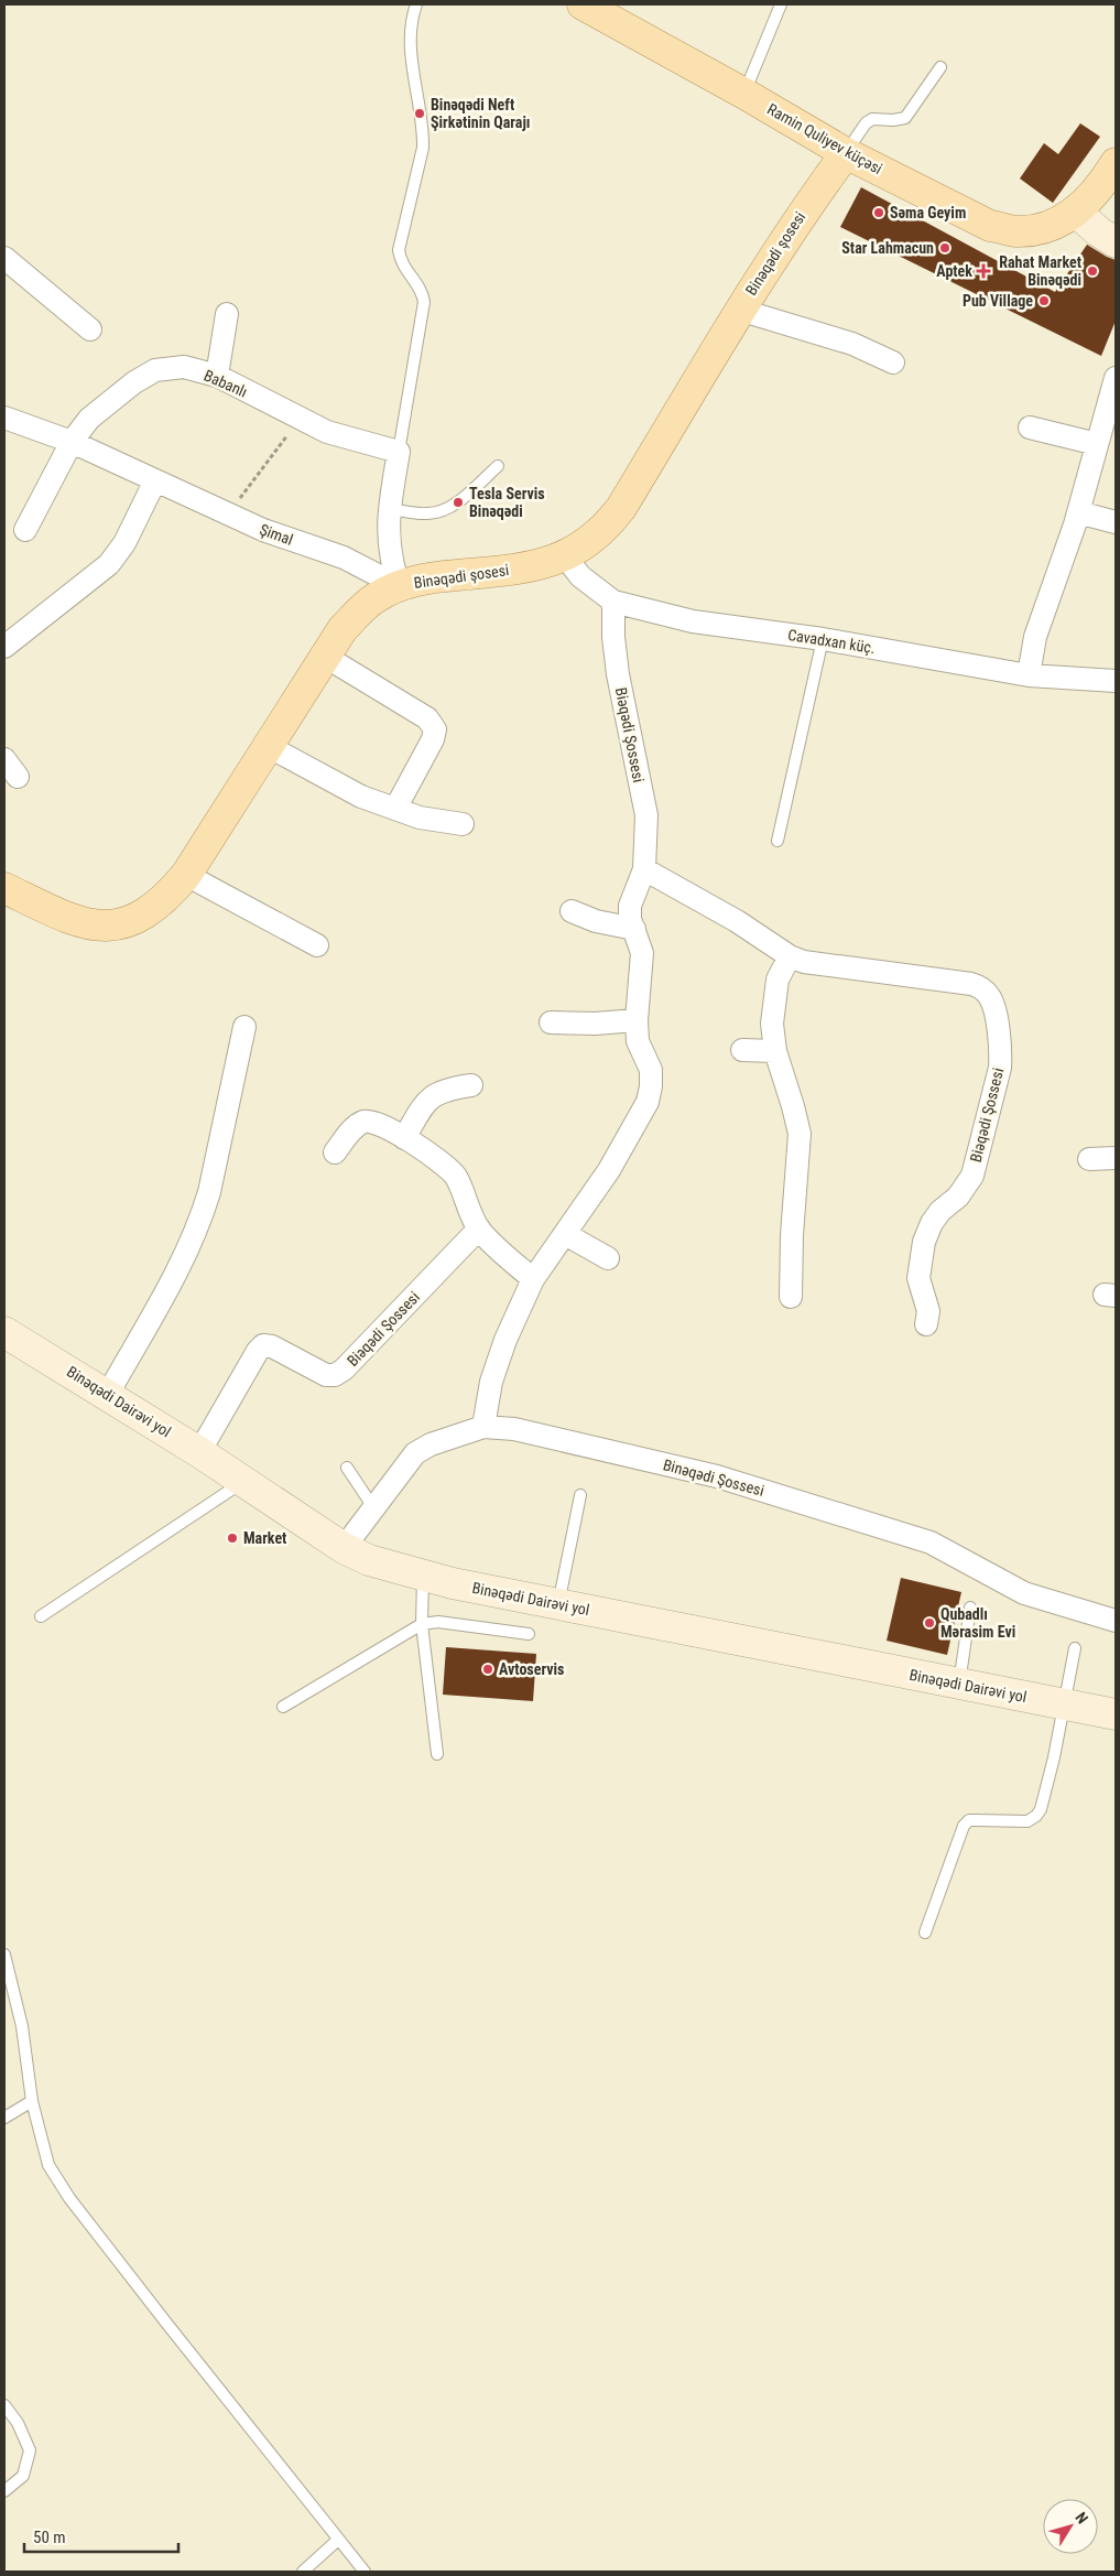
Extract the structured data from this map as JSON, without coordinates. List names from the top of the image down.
{
  "streets": {
    "main road": ["Ramin Quliyev küçəsi", "Binəqədi şosesi", "Binəqədi Dairəvi yol"],
    "street": [
      "Babanlı",
      "Şimal",
      "Cavadxan küç.",
      "Biəqədi Şossesi",
      "Binəqədi Şossesi"
    ]
  },
  "crossings": [
    ["Ramin Quliyev küçəsi", "Binəqədi şosesi"],
    ["Binəqədi şosesi", "Şimal"],
    ["Binəqədi şosesi", "Cavadxan küç."],
    ["Babanlı", "Şimal"],
    ["Cavadxan küç.", "Biəqədi Şossesi"],
    ["Biəqədi Şossesi", "Binəqədi Dairəvi yol"],
    ["Biəqədi Şossesi", "Binəqədi Şossesi"],
    ["Binəqədi Dairəvi yol", "Binəqədi Şossesi"]
  ],
  "places": {
    "other": [
      "Binəqədi Neft Şirkətinin Qarajı",
      "Səma Geyim",
      "Star Lahmacun",
      "Rahat Market Binəqədi",
      "Pub Village",
      "Tesla Servis Binəqədi",
      "Market",
      "Qubadlı Mərasim Evi",
      "Avtoservis"
    ],
    "health": ["Aptek"]
  },
  "scale_bar": "50 m",
  "north": "top right"
}
